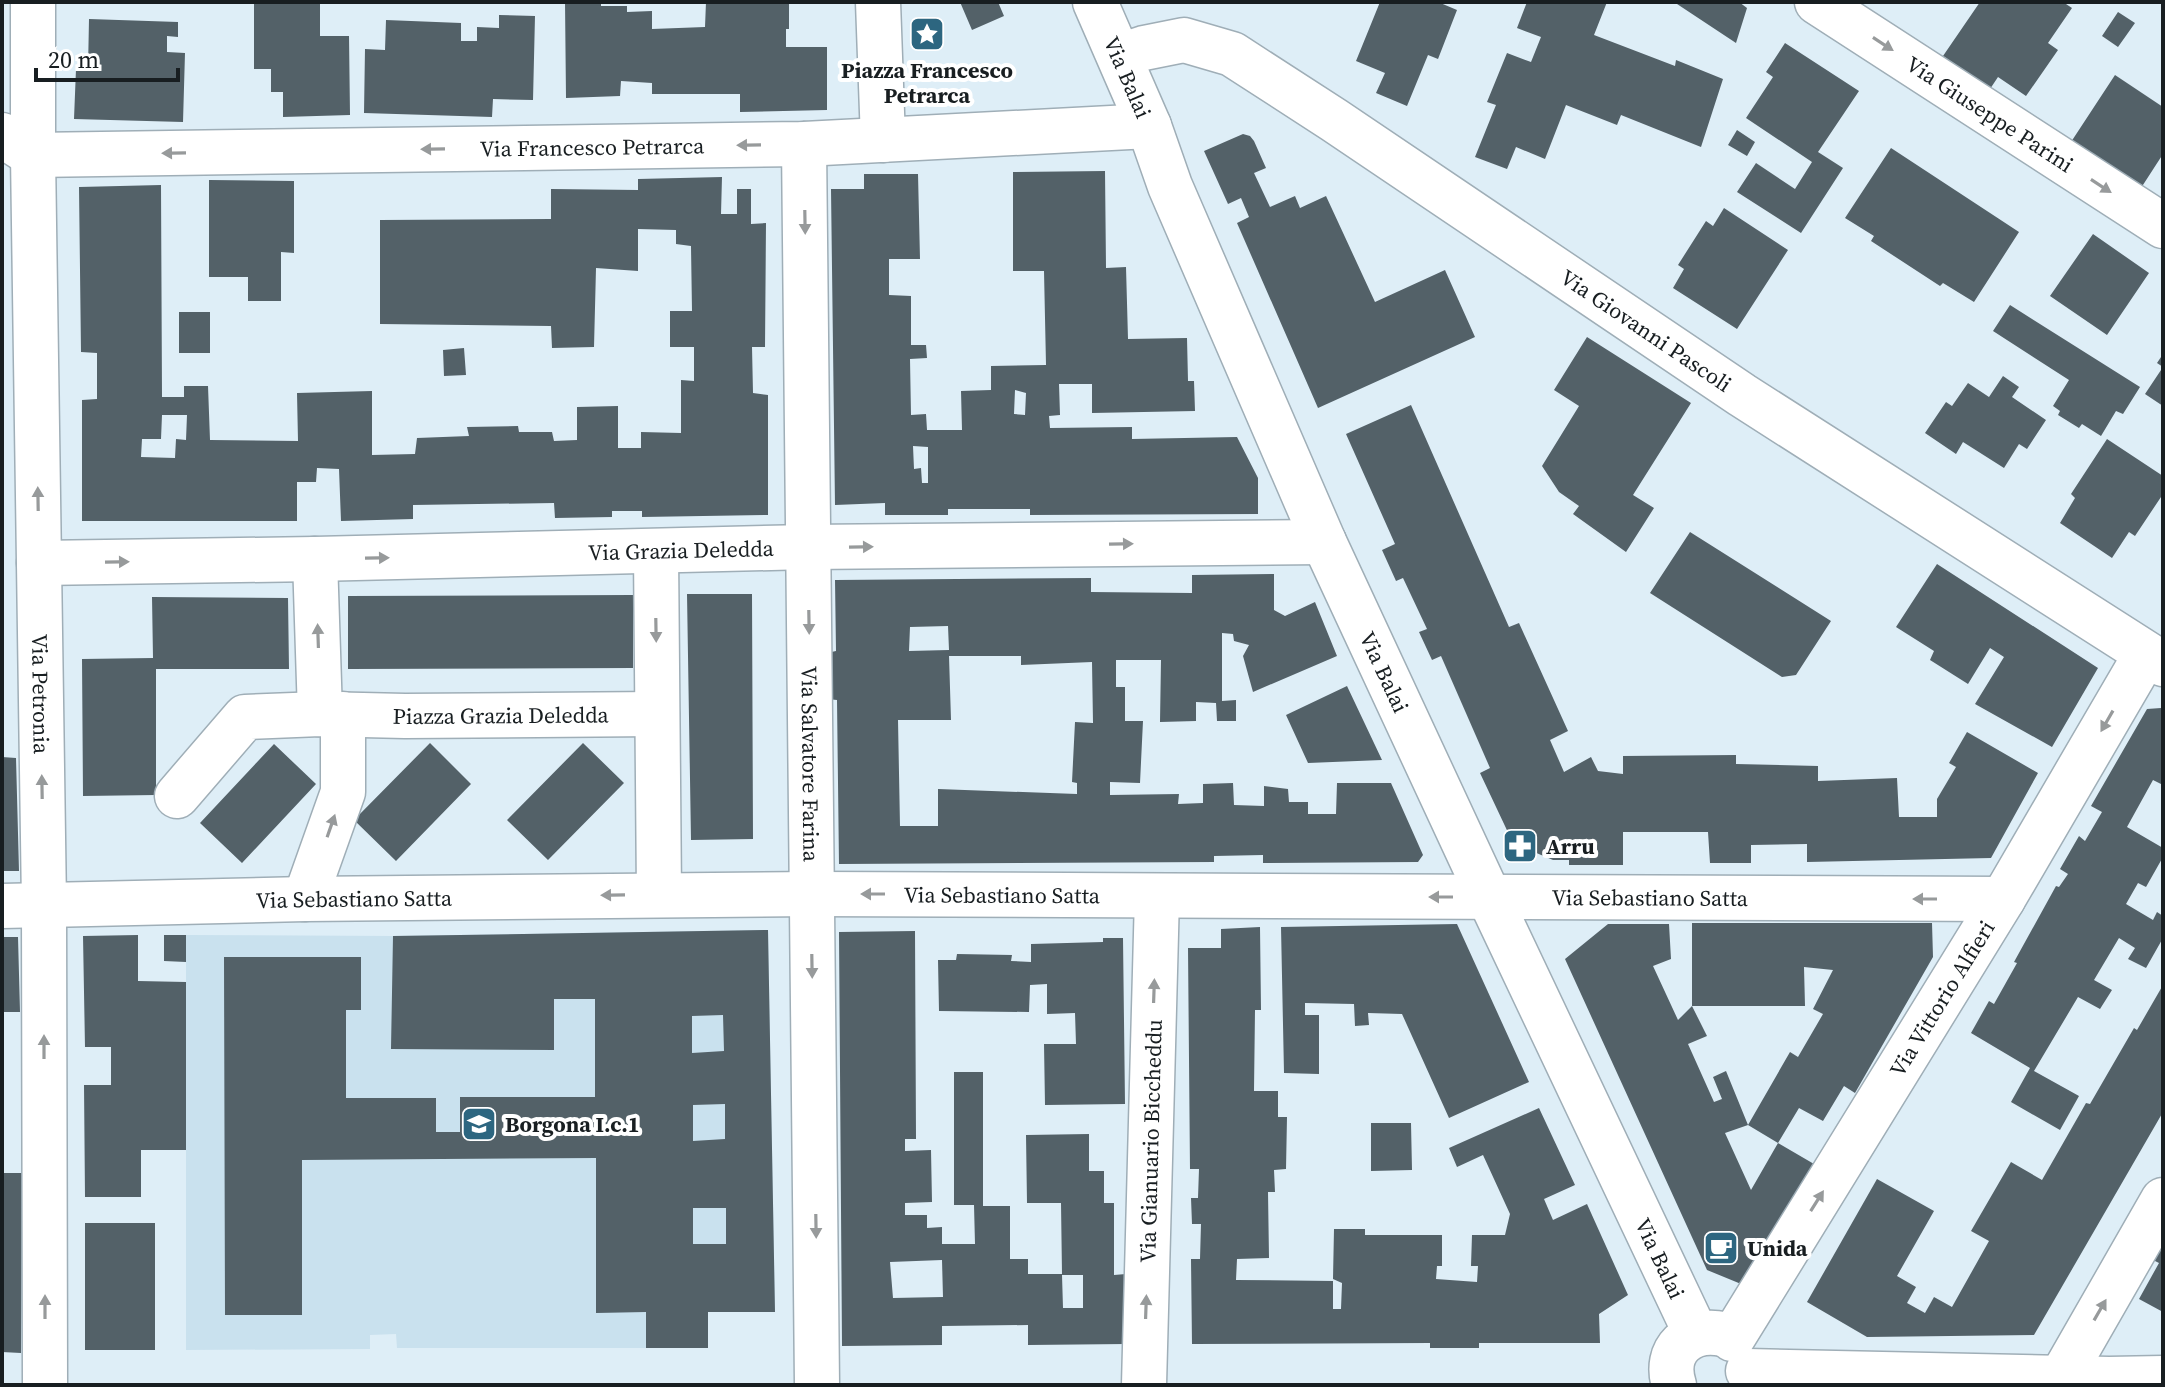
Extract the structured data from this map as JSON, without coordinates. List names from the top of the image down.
{
  "streets": {
    "street": [
      "Via Balai",
      "Via Giuseppe Parini",
      "Via Francesco Petrarca",
      "Via Giovanni Pascoli",
      "Via Grazia Deledda",
      "Via Petronia",
      "Piazza Grazia Deledda",
      "Via Salvatore Farina",
      "Via Sebastiano Satta",
      "Via Vittorio Alfieri",
      "Via Gianuario Biccheddu"
    ]
  },
  "crossings": [
    ["Via Balai", "Via Francesco Petrarca"],
    ["Via Balai", "Via Giovanni Pascoli"],
    ["Via Balai", "Via Grazia Deledda"],
    ["Via Balai", "Via Sebastiano Satta"],
    ["Via Balai", "Via Vittorio Alfieri"],
    ["Via Francesco Petrarca", "Via Petronia"],
    ["Via Francesco Petrarca", "Via Salvatore Farina"],
    ["Via Giovanni Pascoli", "Via Vittorio Alfieri"],
    ["Via Grazia Deledda", "Via Petronia"],
    ["Via Grazia Deledda", "Via Salvatore Farina"],
    ["Via Petronia", "Via Sebastiano Satta"],
    ["Via Salvatore Farina", "Via Sebastiano Satta"],
    ["Via Sebastiano Satta", "Via Vittorio Alfieri"],
    ["Via Sebastiano Satta", "Via Gianuario Biccheddu"]
  ],
  "one_way": [
    "Via Giuseppe Parini",
    "Via Francesco Petrarca",
    "Via Grazia Deledda",
    "Via Petronia",
    "Via Salvatore Farina",
    "Via Sebastiano Satta",
    "Via Gianuario Biccheddu"
  ],
  "places": {
    "place": ["Piazza Francesco Petrarca"],
    "pharmacy": ["Arru"],
    "school or university": ["Borgona I.c.1"],
    "cafe": ["Unida"]
  },
  "scale_bar": "20 m"
}
